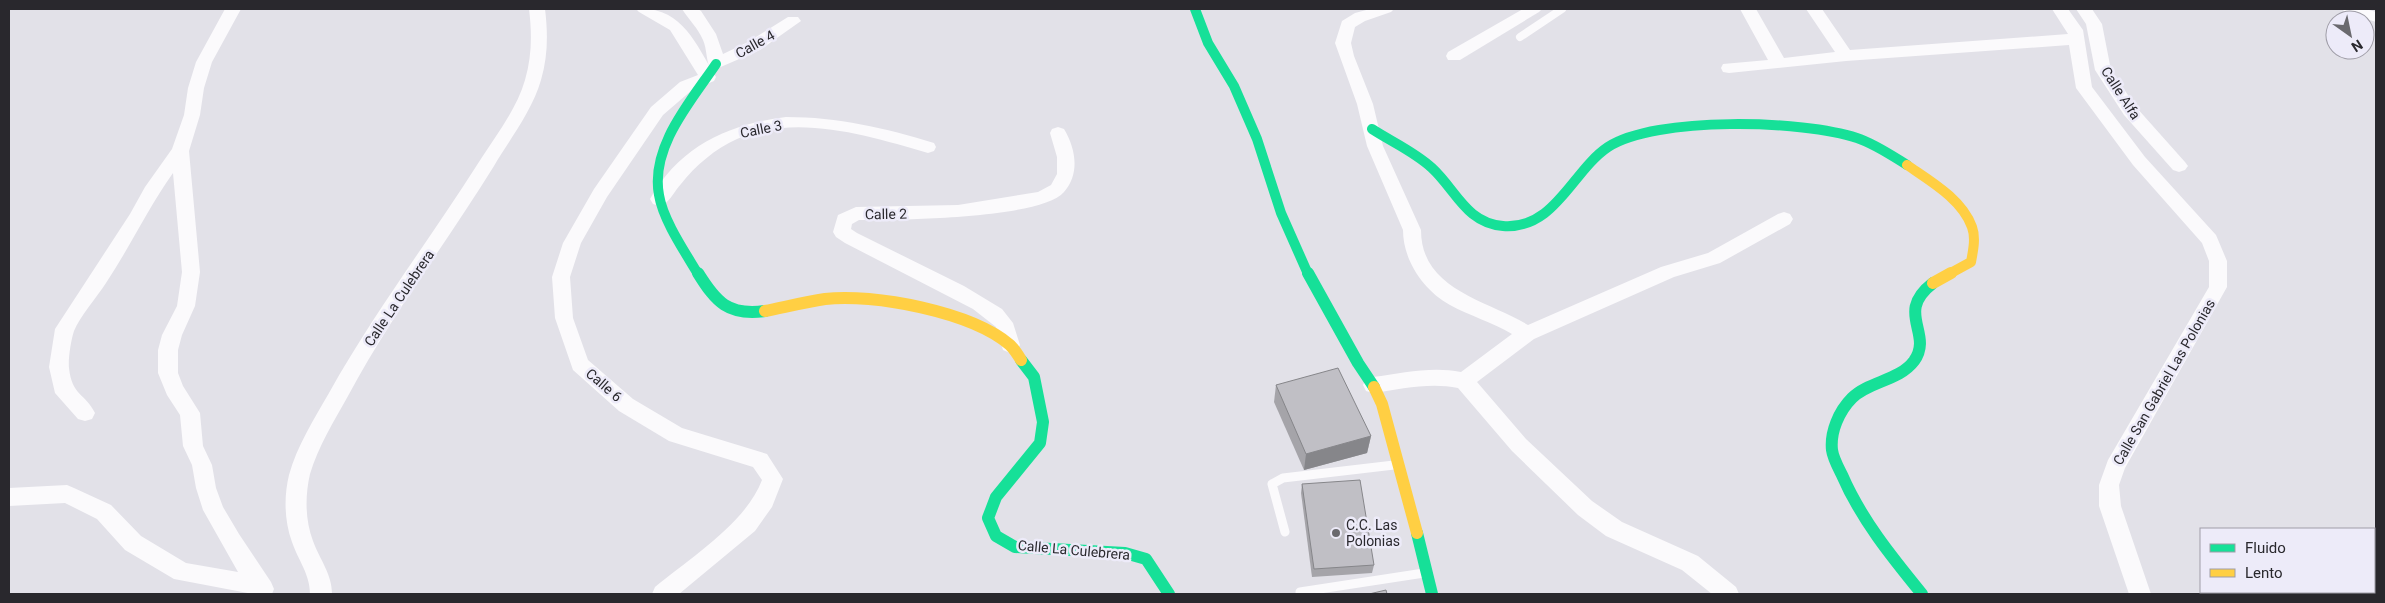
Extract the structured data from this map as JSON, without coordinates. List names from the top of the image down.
{
  "streets": {
    "street": [
      "Calle 4",
      "Calle Alfa",
      "Calle 3",
      "Calle 2",
      "Calle La Culebrera",
      "Calle San Gabriel Las Polonias",
      "Calle 6"
    ]
  },
  "crossings": [
    ["Calle 4", "Calle La Culebrera"],
    ["Calle 4", "Calle 6"],
    ["Calle 3", "Calle La Culebrera"],
    ["Calle 2", "Calle La Culebrera"],
    ["Calle La Culebrera", "Calle 6"]
  ],
  "places": ["C.C. Las Polonias"],
  "legend": ["Fluido", "Lento"],
  "north": "bottom right"
}
